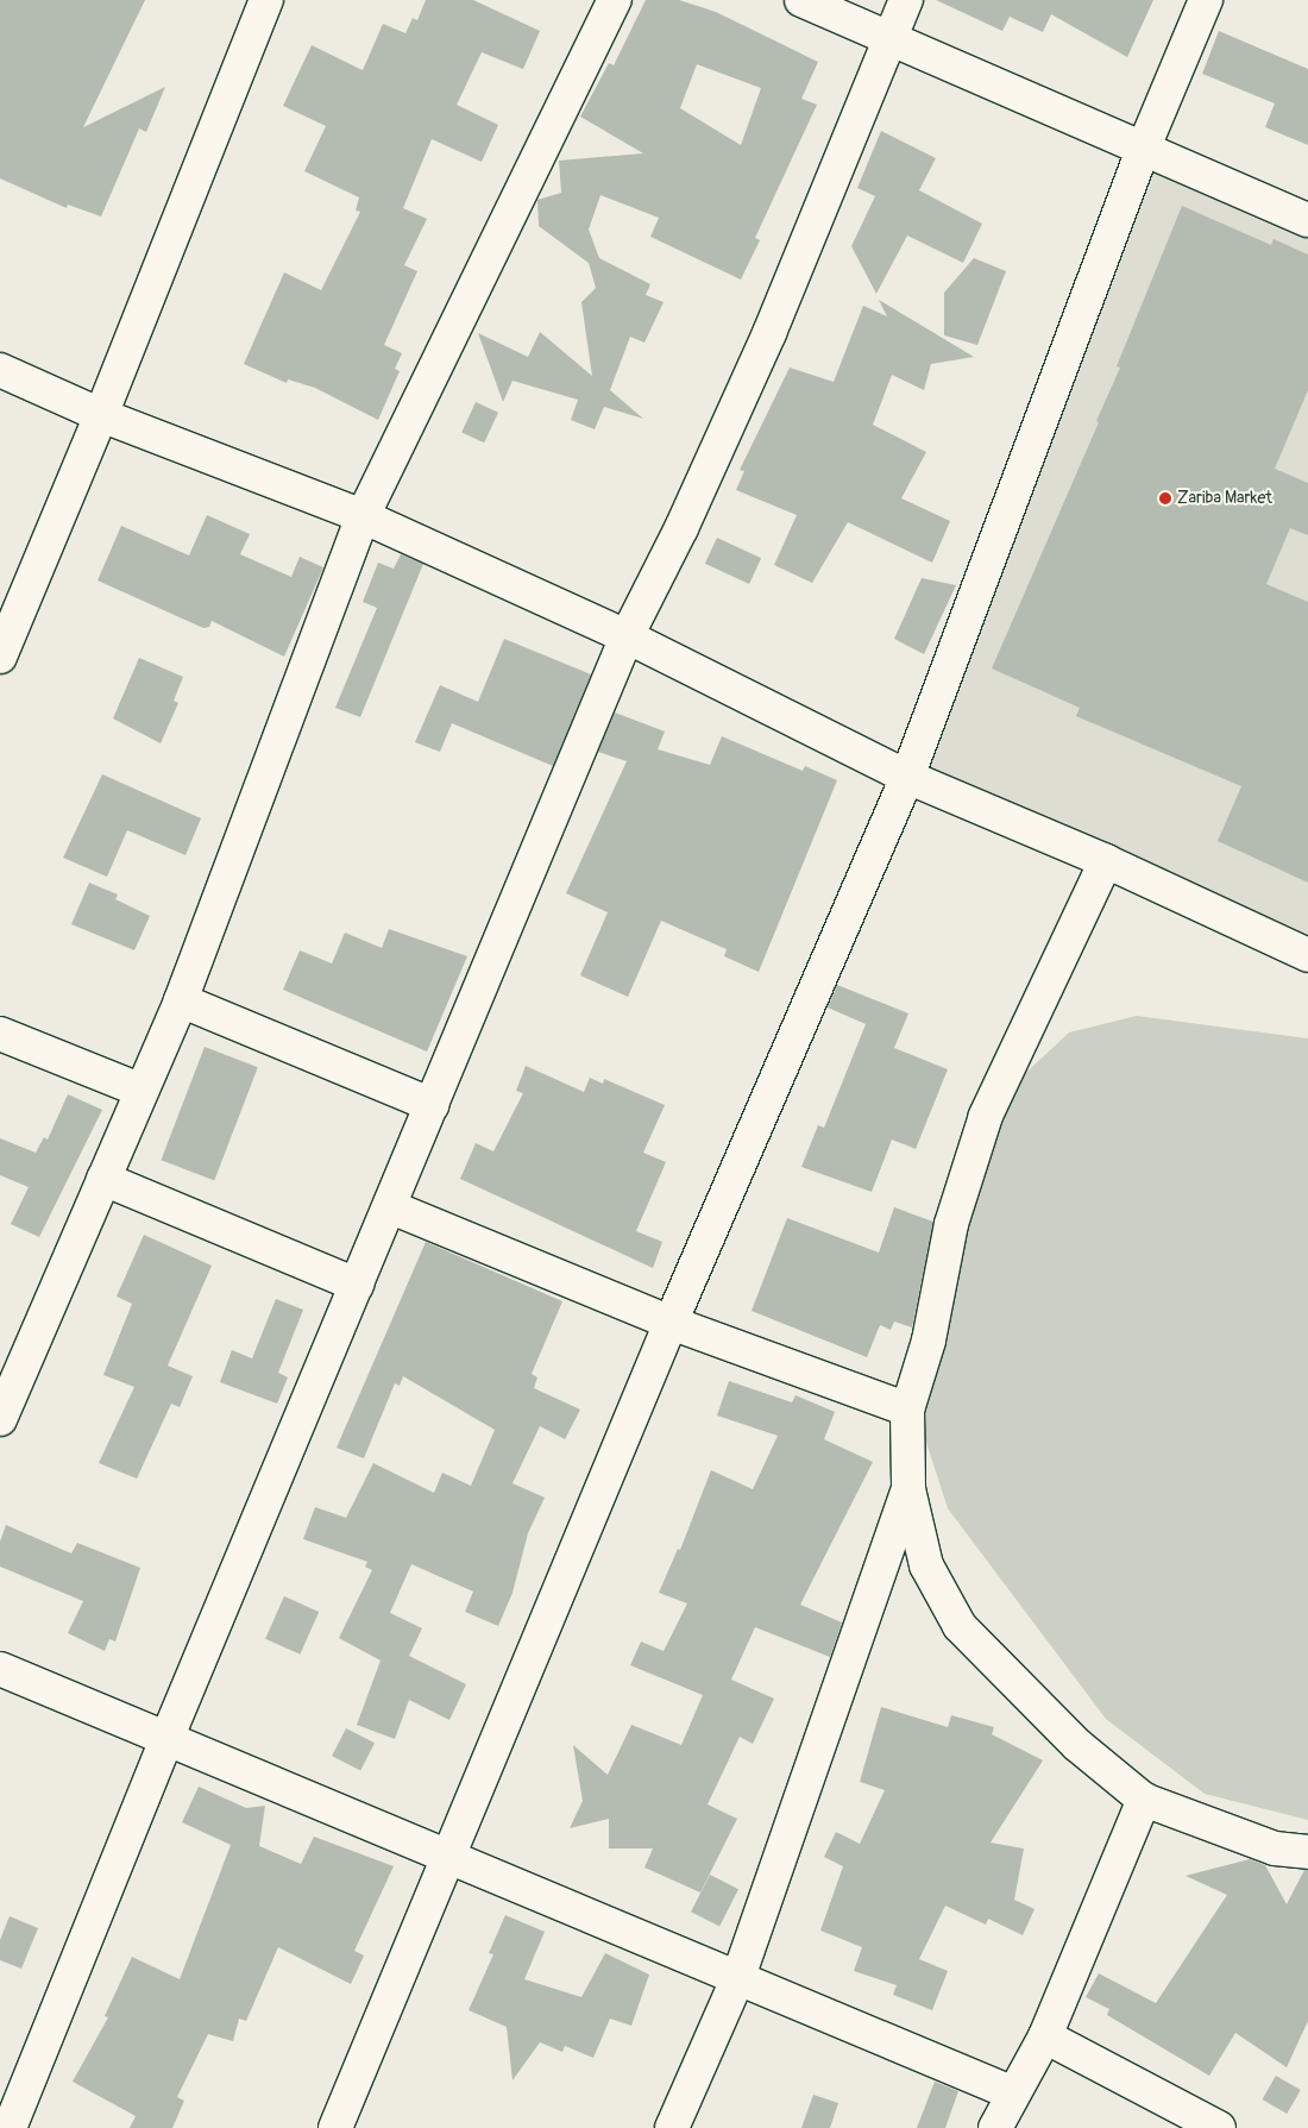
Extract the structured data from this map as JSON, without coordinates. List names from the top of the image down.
{
  "places": ["Zariba Market"]
}
